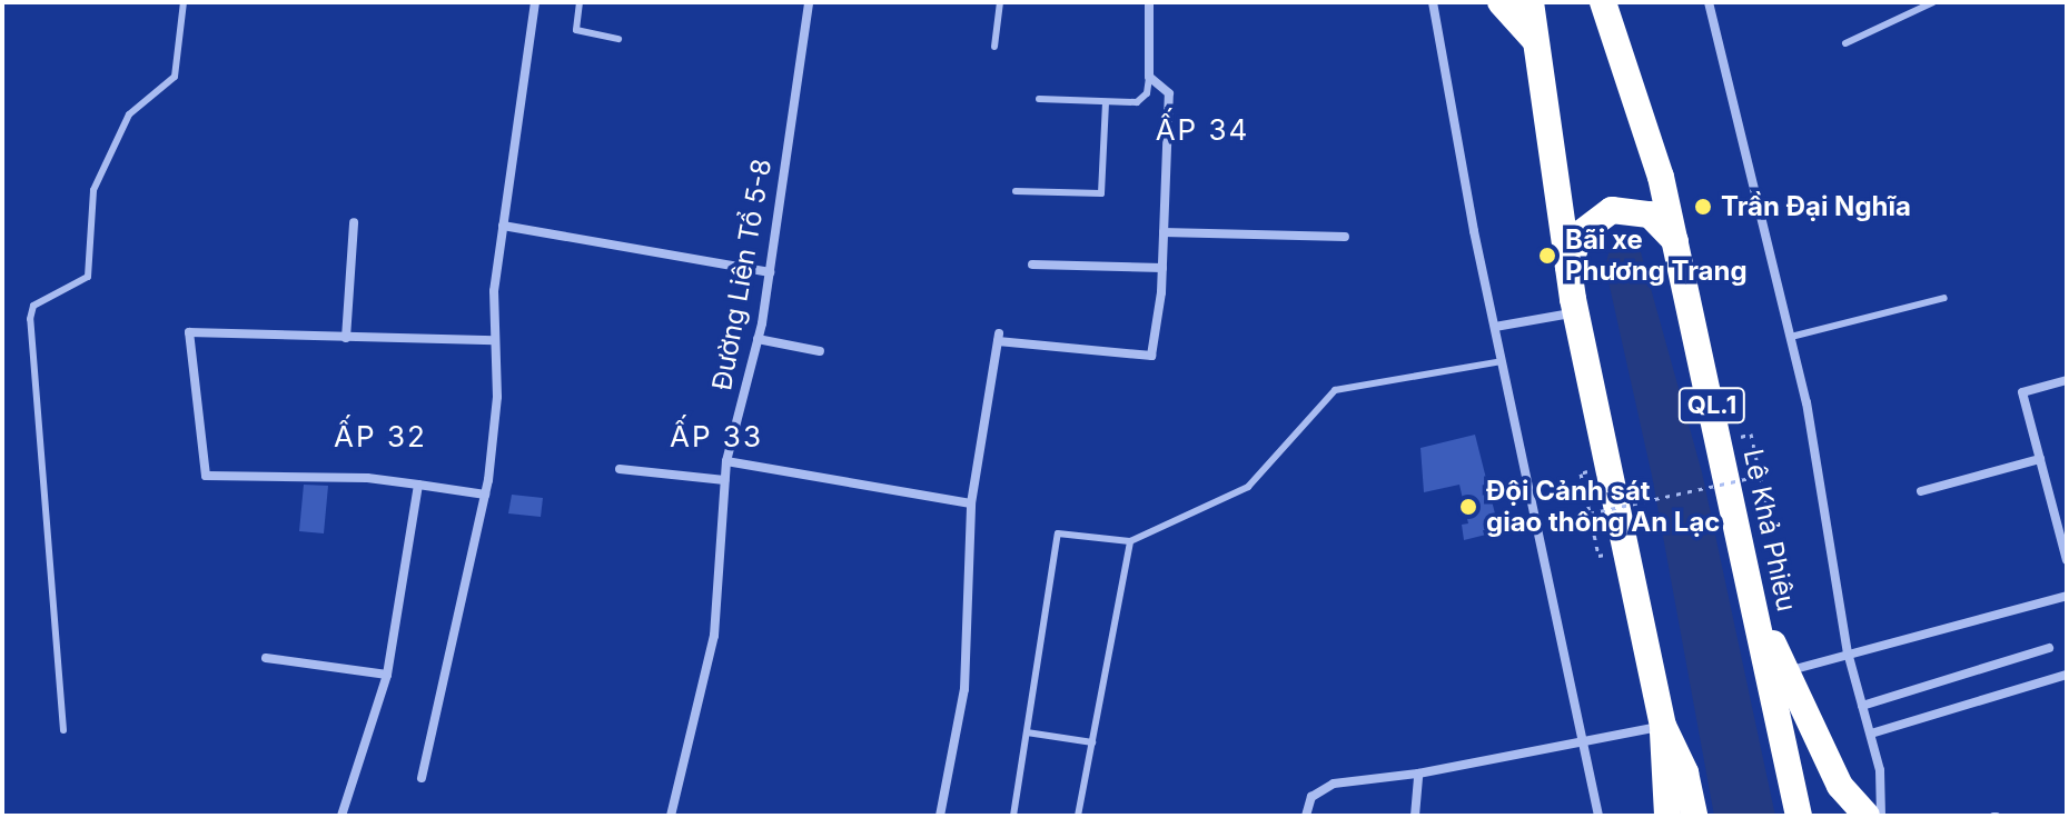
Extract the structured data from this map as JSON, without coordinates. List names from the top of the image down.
{
  "streets": {
    "highway": ["QL.1", "Lê Khả Phiêu"],
    "street": ["Đường Liên Tổ 5-8"]
  },
  "districts": ["ẤP 34", "ẤP 32", "ẤP 33"],
  "places": ["Trần Đại Nghĩa", "Bãi xe Phương Trang", "Đội Cảnh sát giao thông An Lạc"]
}
